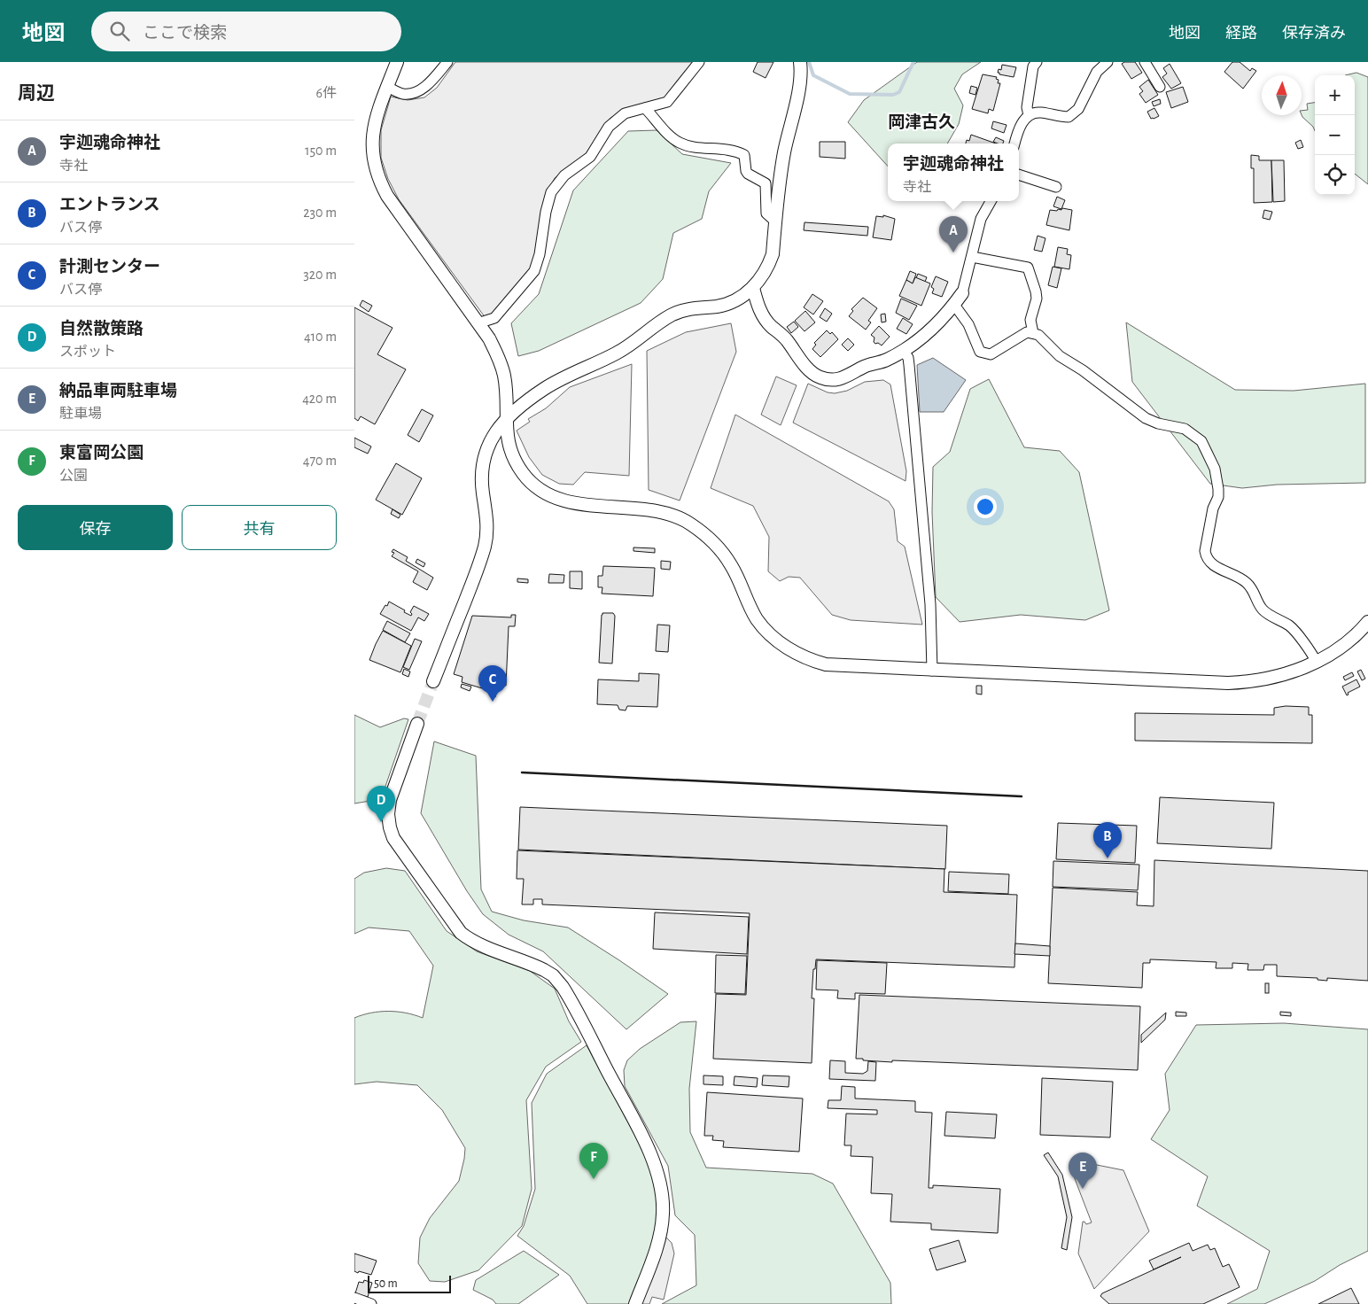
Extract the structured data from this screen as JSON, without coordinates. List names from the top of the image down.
{
  "districts": ["岡津古久"],
  "scale_bar": "50 m",
  "north": "top",
  "page": {
    "header": "地図",
    "search": "ここで検索",
    "nav": ["地図", "経路", "保存済み"],
    "heading": ["周辺", "6件"],
    "map_buttons": ["+", "−"],
    "list": [
      {
        "mark": "A",
        "name": "宇迦魂命神社",
        "note": "寺社",
        "value": "150 m"
      },
      {
        "mark": "B",
        "name": "エントランス",
        "note": "バス停",
        "value": "230 m"
      },
      {
        "mark": "C",
        "name": "計測センター",
        "note": "バス停",
        "value": "320 m"
      },
      {
        "mark": "D",
        "name": "自然散策路",
        "note": "スポット",
        "value": "410 m"
      },
      {
        "mark": "E",
        "name": "納品車両駐車場",
        "note": "駐車場",
        "value": "420 m"
      },
      {
        "mark": "F",
        "name": "東富岡公園",
        "note": "公園",
        "value": "470 m"
      }
    ],
    "popup": ["宇迦魂命神社", "寺社"],
    "pins": [
      "A",
      "C",
      "D",
      "B",
      "F",
      "E"
    ],
    "buttons": ["保存", "共有"],
    "scale": "50 m"
  }
}
